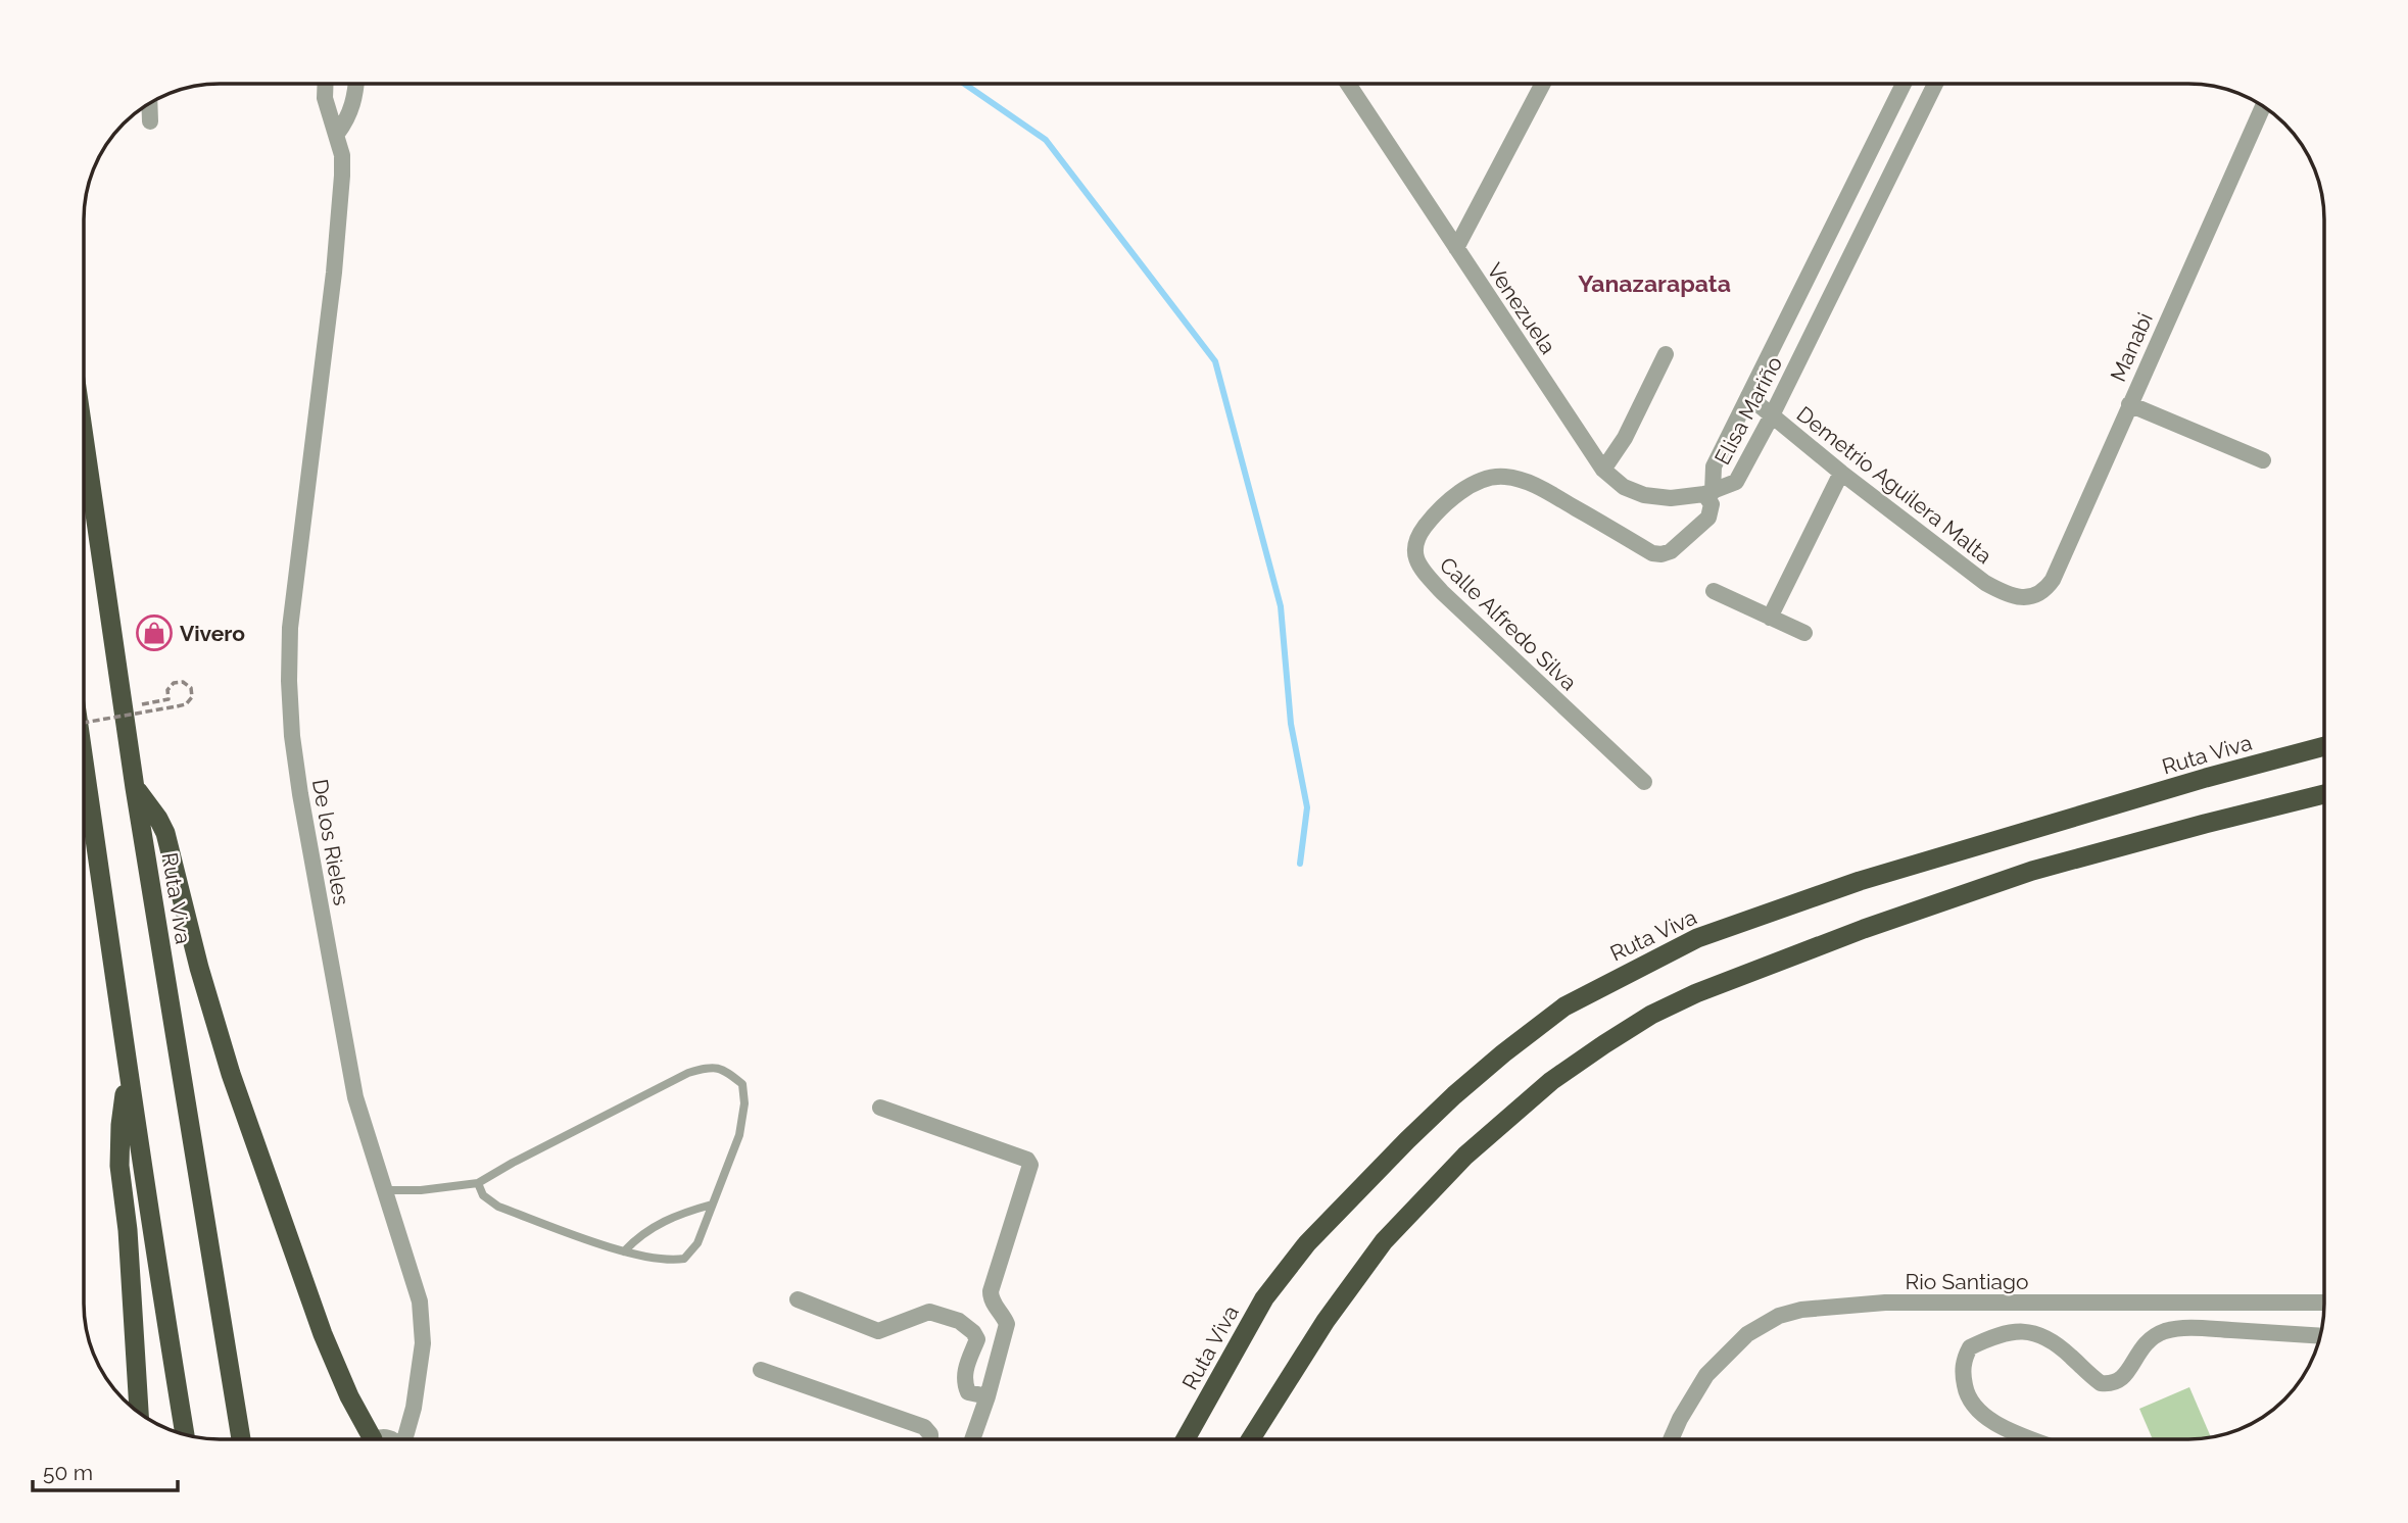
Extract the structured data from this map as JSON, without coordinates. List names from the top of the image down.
{
  "streets": {
    "highway": ["Ruta Viva"],
    "street": [
      "Venezuela",
      "Manabi",
      "Elisa Mariño",
      "Demetrio Aguilera Malta",
      "Calle Alfredo Silva",
      "De los Rieles",
      "Rio Santiago"
    ]
  },
  "crossings": [
    ["Venezuela", "Elisa Mariño"],
    ["Venezuela", "Calle Alfredo Silva"],
    ["Manabi", "Demetrio Aguilera Malta"],
    ["Elisa Mariño", "Demetrio Aguilera Malta"],
    ["Elisa Mariño", "Calle Alfredo Silva"]
  ],
  "districts": ["Yanazarapata"],
  "places": {
    "shop": ["Vivero"]
  },
  "scale_bar": "50 m"
}
